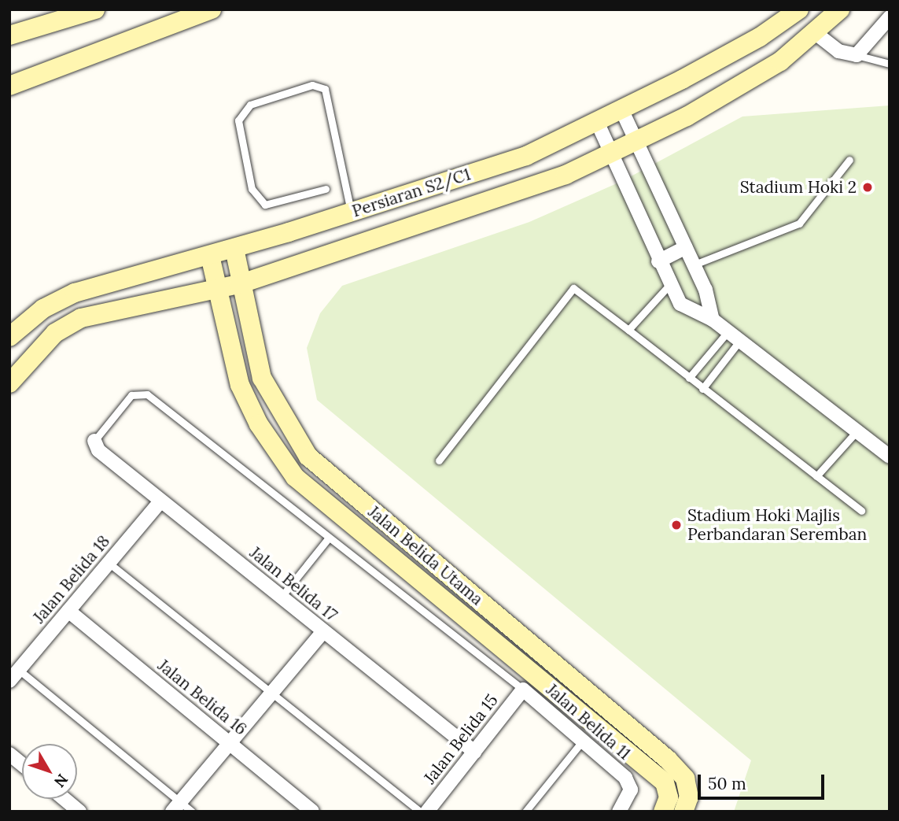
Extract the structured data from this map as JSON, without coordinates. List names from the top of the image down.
{
  "streets": {
    "main road": ["Persiaran S2/C1", "Jalan Belida Utama"],
    "street": [
      "Jalan Belida 18",
      "Jalan Belida 17",
      "Jalan Belida 16",
      "Jalan Belida 11",
      "Jalan Belida 15"
    ]
  },
  "crossings": [
    ["Persiaran S2/C1", "Jalan Belida Utama"],
    ["Jalan Belida 18", "Jalan Belida 17"],
    ["Jalan Belida 18", "Jalan Belida 16"],
    ["Jalan Belida 17", "Jalan Belida 15"],
    ["Jalan Belida 11", "Jalan Belida 15"]
  ],
  "places": ["Stadium Hoki 2", "Stadium Hoki Majlis Perbandaran Seremban"],
  "scale_bar": "50 m",
  "north": "bottom right"
}
